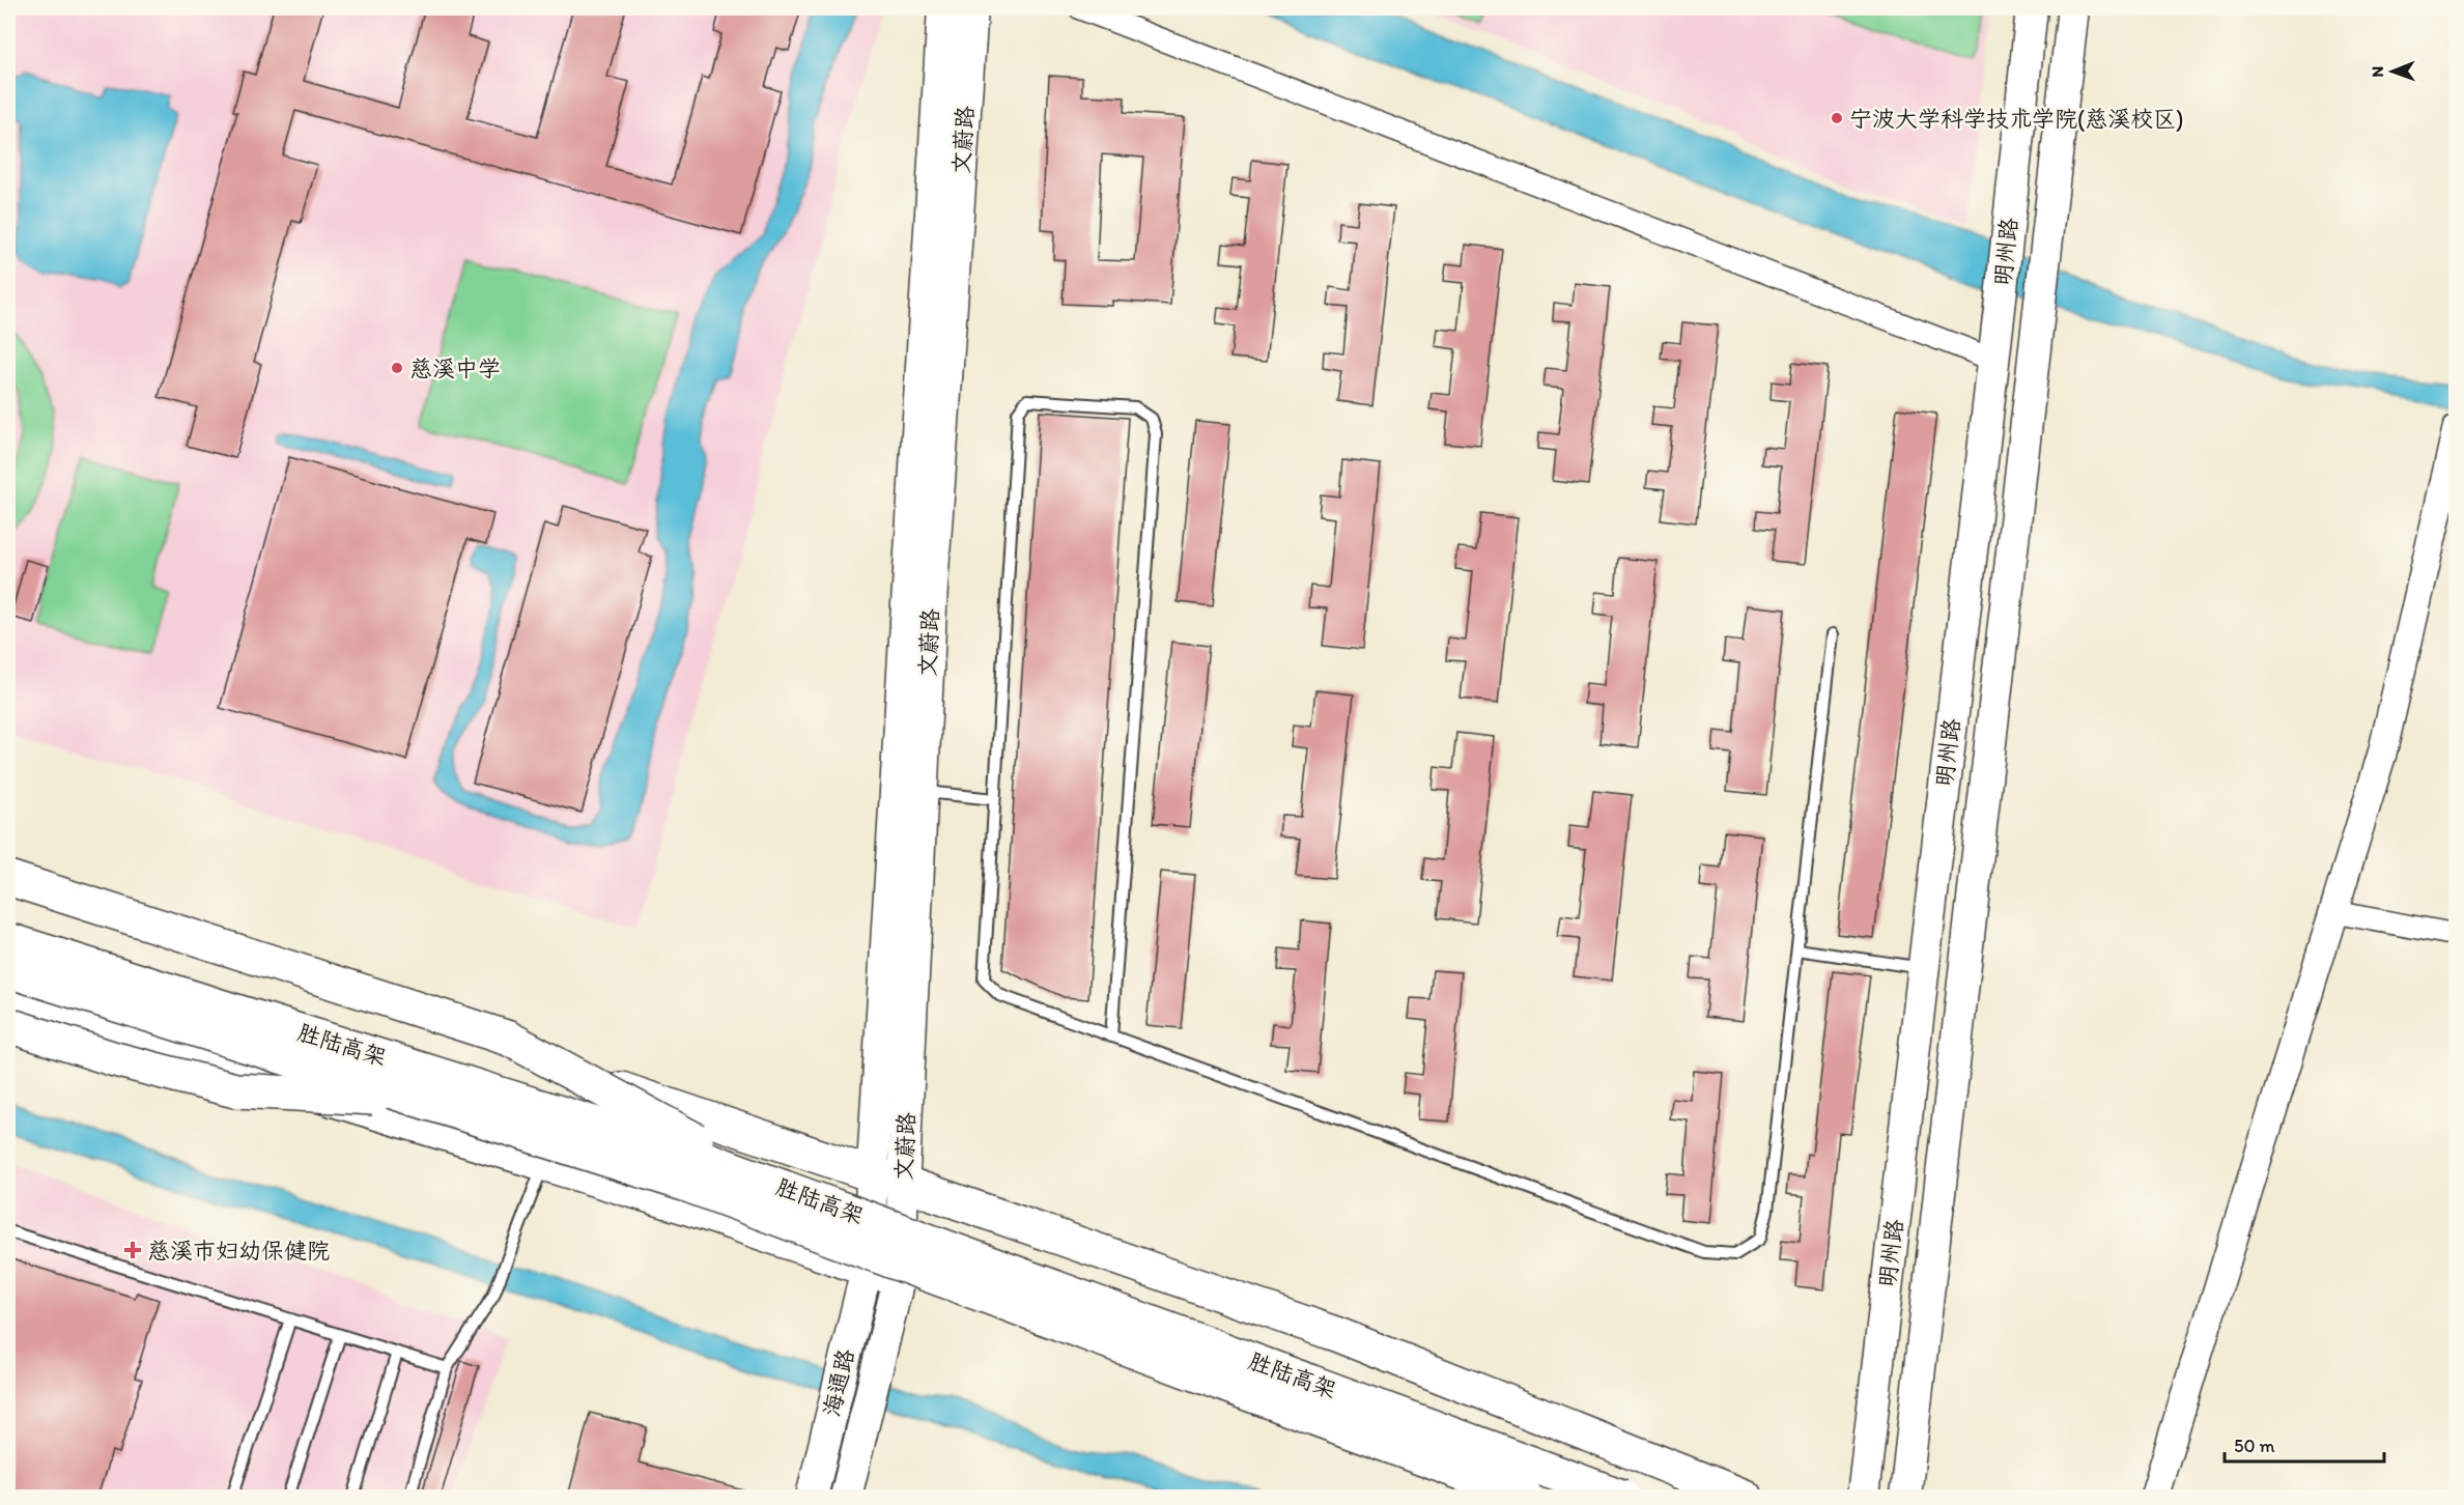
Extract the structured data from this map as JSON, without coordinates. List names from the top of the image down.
{
  "streets": {
    "main road": [
      "文蔚路",
      "明州路",
      "胜陆高架",
      "海通路"
    ]
  },
  "crossings": [
    ["文蔚路", "海通路"]
  ],
  "places": {
    "other": ["宁波大学科学技术学院(慈溪校区)", "慈溪中学"],
    "health": ["慈溪市妇幼保健院"]
  },
  "scale_bar": "50 m",
  "north": "left"
}
